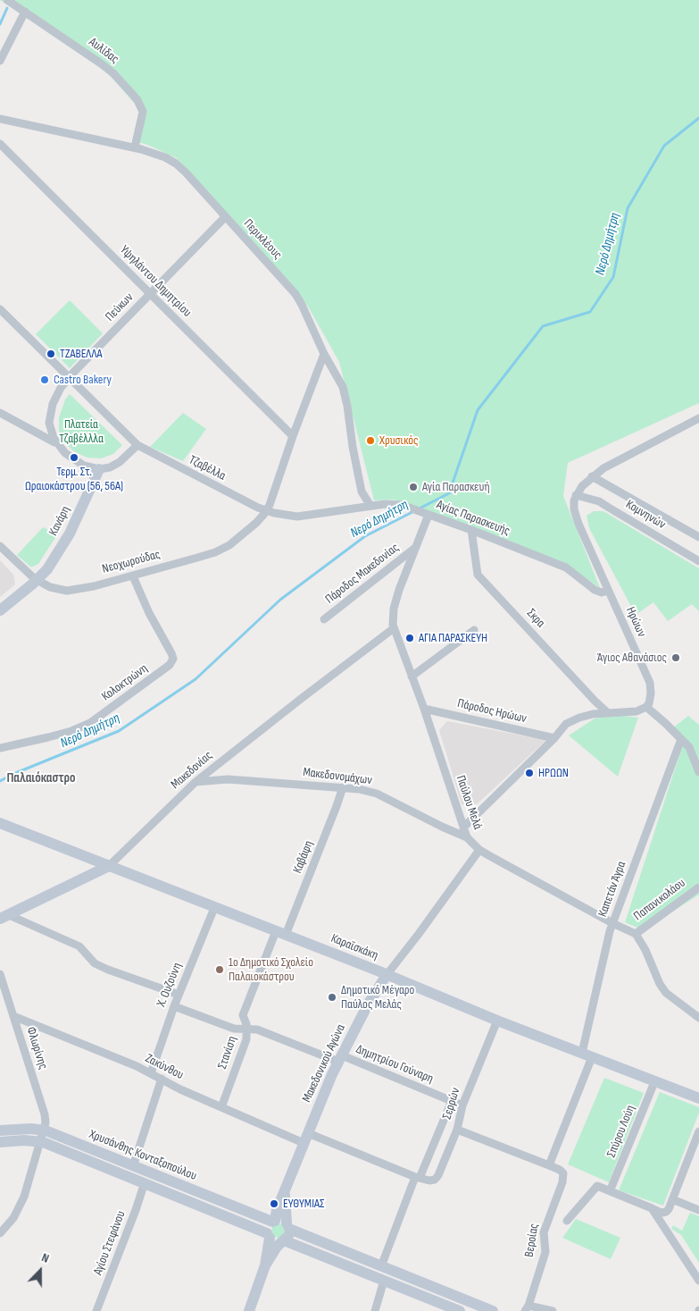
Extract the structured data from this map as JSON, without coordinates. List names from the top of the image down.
{
  "streets": {
    "street": [
      "Αυλίδας",
      "Περικλέους",
      "Υψηλάντου Δημητρίου",
      "Πεύκων",
      "Τζαβέλλα",
      "Κομνηνών",
      "Αγίας Παρασκευής",
      "Κανάρη",
      "Νεοχωρούδας",
      "Πάροδος Μακεδονίας",
      "Σκρα",
      "Ηρώων",
      "Κολοκτρώνη",
      "Πάροδος Ηρώων",
      "Μακεδονίας",
      "Μακεδονομάχων",
      "Παύλου Μελά",
      "Καβάφη",
      "Καπετάν Άγρα",
      "Παπανικολάου",
      "Καραϊσκάκη",
      "Χ. Ουζούνη",
      "Φλωρίνης",
      "Στανίση",
      "Μακεδονικού Αγώνα",
      "Δημητρίου Γούναρη",
      "Ζακύνθου",
      "Σερρών",
      "Σπύρου Λούη",
      "Χρυσάνθης Κονταξοπούλου",
      "Βεροίας",
      "Αγίου Στεφάνου"
    ]
  },
  "crossings": [
    ["Αυλίδας", "Περικλέους"],
    ["Περικλέους", "Πεύκων"],
    ["Περικλέους", "Αγίας Παρασκευής"],
    ["Υψηλάντου Δημητρίου", "Πεύκων"],
    ["Πεύκων", "Τζαβέλλα"],
    ["Τζαβέλλα", "Αγίας Παρασκευής"],
    ["Τζαβέλλα", "Νεοχωρούδας"],
    ["Κομνηνών", "Ηρώων"],
    ["Αγίας Παρασκευής", "Νεοχωρούδας"],
    ["Αγίας Παρασκευής", "Σκρα"],
    ["Αγίας Παρασκευής", "Ηρώων"],
    ["Αγίας Παρασκευής", "Παύλου Μελά"],
    ["Κανάρη", "Νεοχωρούδας"],
    ["Νεοχωρούδας", "Κολοκτρώνη"],
    ["Πάροδος Μακεδονίας", "Παύλου Μελά"],
    ["Πάροδος Ηρώων", "Παύλου Μελά"],
    ["Μακεδονίας", "Μακεδονομάχων"],
    ["Μακεδονίας", "Παύλου Μελά"],
    ["Μακεδονίας", "Καραϊσκάκη"],
    ["Μακεδονομάχων", "Παύλου Μελά"],
    ["Μακεδονομάχων", "Καβάφη"],
    ["Παύλου Μελά", "Καπετάν Άγρα"],
    ["Παύλου Μελά", "Παπανικολάου"],
    ["Παύλου Μελά", "Μακεδονικού Αγώνα"],
    ["Καβάφη", "Καραϊσκάκη"],
    ["Καβάφη", "Στανίση"],
    ["Καπετάν Άγρα", "Καραϊσκάκη"],
    ["Καπετάν Άγρα", "Βεροίας"],
    ["Καραϊσκάκη", "Χ. Ουζούνη"],
    ["Καραϊσκάκη", "Στανίση"],
    ["Καραϊσκάκη", "Μακεδονικού Αγώνα"],
    ["Καραϊσκάκη", "Σερρών"],
    ["Καραϊσκάκη", "Σπύρου Λούη"],
    ["Χ. Ουζούνη", "Δημητρίου Γούναρη"],
    ["Χ. Ουζούνη", "Ζακύνθου"],
    ["Φλωρίνης", "Ζακύνθου"],
    ["Φλωρίνης", "Χρυσάνθης Κονταξοπούλου"],
    ["Στανίση", "Δημητρίου Γούναρη"],
    ["Στανίση", "Ζακύνθου"],
    ["Μακεδονικού Αγώνα", "Δημητρίου Γούναρη"],
    ["Μακεδονικού Αγώνα", "Ζακύνθου"],
    ["Μακεδονικού Αγώνα", "Χρυσάνθης Κονταξοπούλου"],
    ["Δημητρίου Γούναρη", "Σερρών"],
    ["Ζακύνθου", "Σερρών"],
    ["Σερρών", "Χρυσάνθης Κονταξοπούλου"],
    ["Χρυσάνθης Κονταξοπούλου", "Αγίου Στεφάνου"]
  ],
  "districts": ["Παλαιόκαστρο"],
  "water": ["Νερό Δημήτρη"],
  "parks": ["Πλατεία Τζαβέλλλα"],
  "places": [
    "ΤΖΑΒΕΛΛΑ",
    "Castro Bakery",
    "Χρυσικός",
    "Τερμ. Στ. Ωραιοκάστρου (56, 56Α)",
    "Αγία Παρασκευή",
    "ΑΓΙΑ ΠΑΡΑΣΚΕΥΗ",
    "Άγιος Αθανάσιος",
    "ΗΡΩΩΝ",
    "1ο Δημοτικό Σχολείο Παλαιοκάστρου",
    "Δημοτικό Μέγαρο Παύλος Μελάς",
    "ΕΥΘΥΜΙΑΣ"
  ],
  "north": "top"
}
